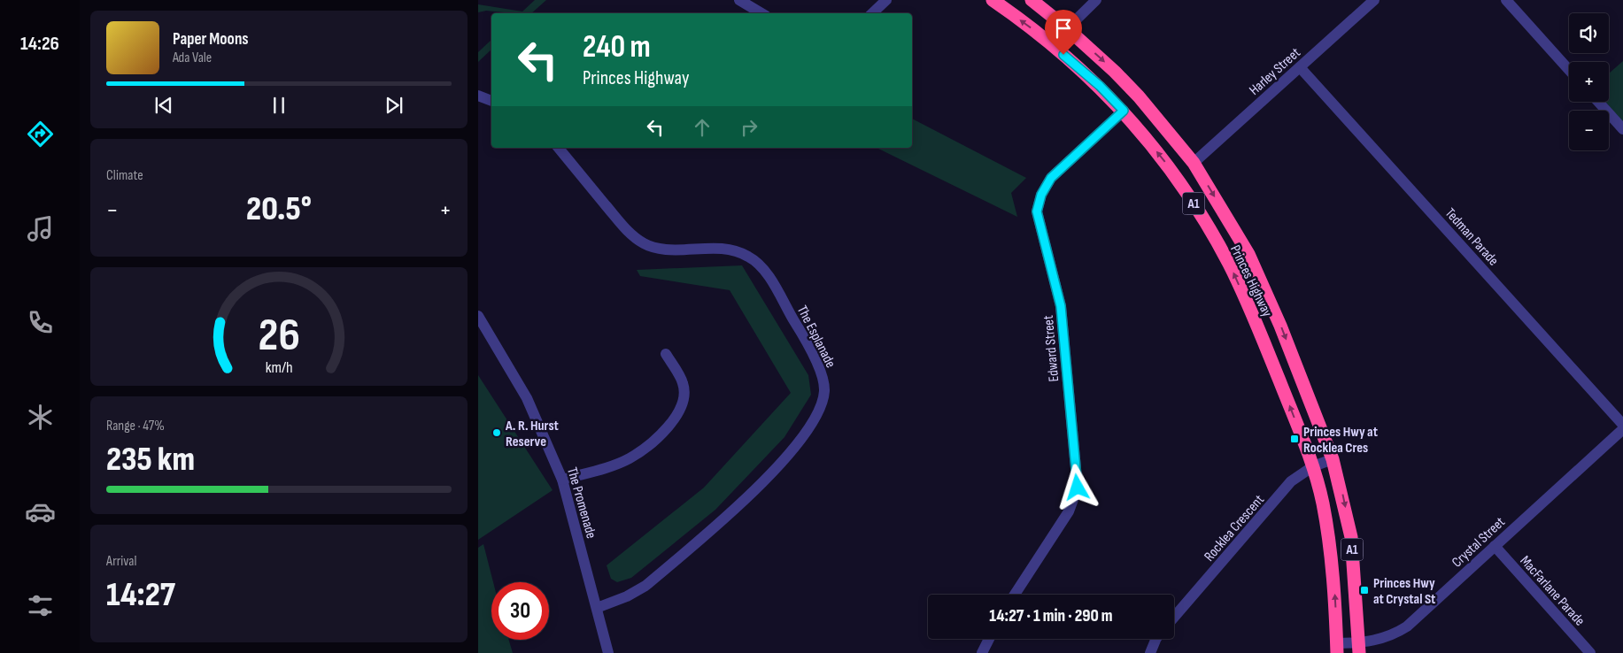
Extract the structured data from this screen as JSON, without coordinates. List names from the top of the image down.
{
  "streets": {
    "highway": ["A1", "Princes Highway"],
    "street": [
      "Harley Street",
      "Tedman Parade",
      "The Esplanade",
      "Edward Street",
      "The Promenade",
      "Rocklea Crescent",
      "Crystal Street",
      "MacFarlane Parade"
    ]
  },
  "crossings": [
    ["Harley Street", "Tedman Parade"],
    ["Harley Street", "Princes Highway"],
    ["Princes Highway", "Edward Street"],
    ["Princes Highway", "Rocklea Crescent"],
    ["Princes Highway", "Crystal Street"],
    ["The Esplanade", "The Promenade"],
    ["Crystal Street", "MacFarlane Parade"]
  ],
  "places": {
    "other": ["A. R. Hurst Reserve"],
    "transit": ["Princes Hwy at Rocklea Cres", "Princes Hwy at Crystal St"]
  },
  "page": {
    "tabs": "14:26",
    "map_buttons": ["+", "−"],
    "turn": ["240 m", "Princes Highway"],
    "song": ["Paper Moons", "Ada Vale"],
    "tile": [
      "Climate",
      ["Range · 47%", "235 km"],
      ["Arrival", "14:27"]
    ],
    "heat": ["−", "20.5°", "+"],
    "limit": "30",
    "trip": "14:27 · 1 min · 290 m",
    "gauge": ["26", "km/h"]
  }
}
